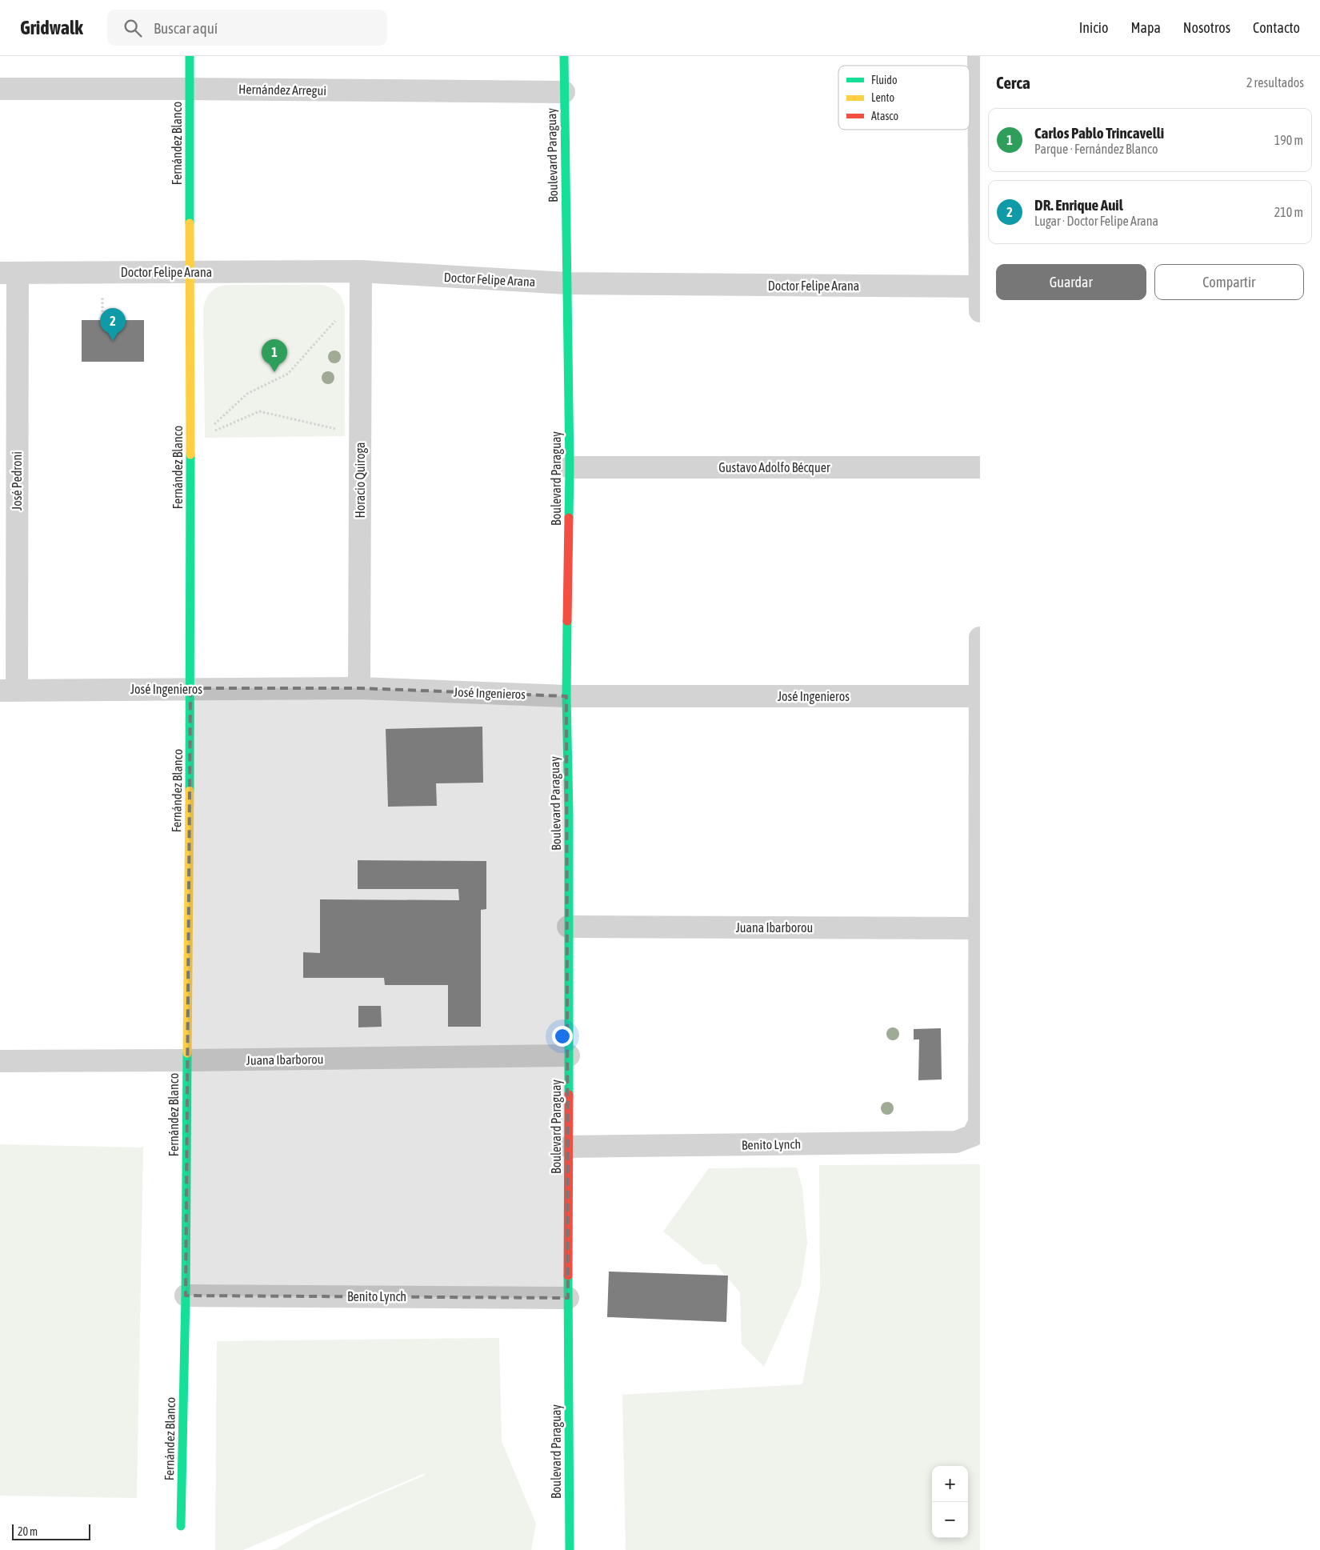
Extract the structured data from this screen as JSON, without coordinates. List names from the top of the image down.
{
  "streets": {
    "street": [
      "Hernández Arregui",
      "Fernández Blanco",
      "Boulevard Paraguay",
      "Doctor Felipe Arana",
      "Gustavo Adolfo Bécquer",
      "Horacio Quiroga",
      "José Pedroni",
      "José Ingenieros",
      "Juana Ibarborou",
      "Benito Lynch"
    ]
  },
  "crossings": [
    ["Hernández Arregui", "Fernández Blanco"],
    ["Hernández Arregui", "Boulevard Paraguay"],
    ["Fernández Blanco", "Doctor Felipe Arana"],
    ["Fernández Blanco", "José Ingenieros"],
    ["Fernández Blanco", "Juana Ibarborou"],
    ["Fernández Blanco", "Benito Lynch"],
    ["Boulevard Paraguay", "Doctor Felipe Arana"],
    ["Boulevard Paraguay", "Gustavo Adolfo Bécquer"],
    ["Boulevard Paraguay", "José Ingenieros"],
    ["Boulevard Paraguay", "Juana Ibarborou"],
    ["Boulevard Paraguay", "Benito Lynch"],
    ["Doctor Felipe Arana", "Horacio Quiroga"],
    ["Doctor Felipe Arana", "José Pedroni"],
    ["Horacio Quiroga", "José Ingenieros"],
    ["José Pedroni", "José Ingenieros"],
    ["Juana Ibarborou", "Benito Lynch"]
  ],
  "legend": ["Fluido", "Lento", "Atasco"],
  "scale_bar": "20 m",
  "page": {
    "header": "Gridwalk",
    "search": "Buscar aquí",
    "nav": [
      "Inicio",
      "Mapa",
      "Nosotros",
      "Contacto"
    ],
    "heading": ["Cerca", "2 resultados"],
    "list": [
      {
        "mark": "1",
        "name": "Carlos Pablo Trincavelli",
        "note": "Parque · Fernández Blanco",
        "value": "190 m"
      },
      {
        "mark": "2",
        "name": "DR. Enrique Auil",
        "note": "Lugar · Doctor Felipe Arana",
        "value": "210 m"
      }
    ],
    "buttons": ["Guardar", "Compartir"],
    "pins": ["2", "1"],
    "map_buttons": ["+", "−"],
    "scale": "20 m"
  }
}
